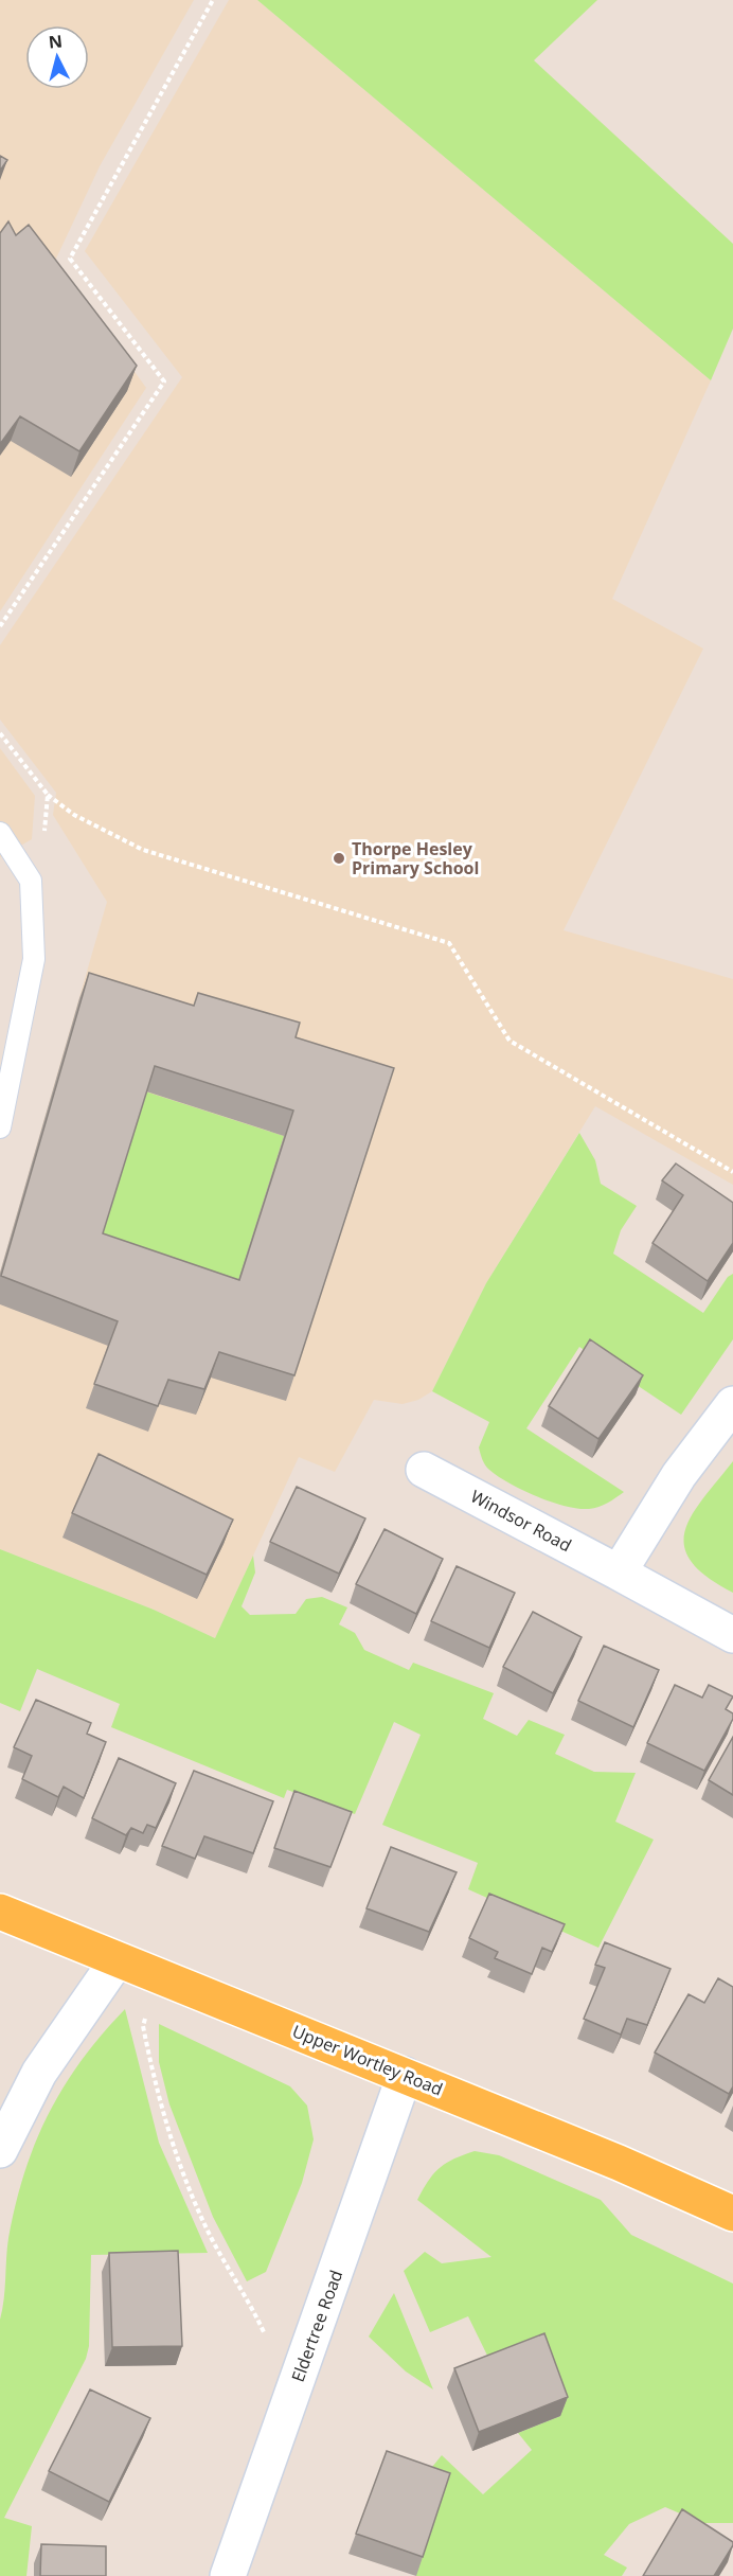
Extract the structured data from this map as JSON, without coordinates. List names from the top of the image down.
{
  "streets": {
    "main road": ["Upper Wortley Road"],
    "street": ["Windsor Road", "Eldertree Road"]
  },
  "crossings": [
    ["Upper Wortley Road", "Eldertree Road"]
  ],
  "places": ["Thorpe Hesley Primary School"],
  "north": "top"
}
